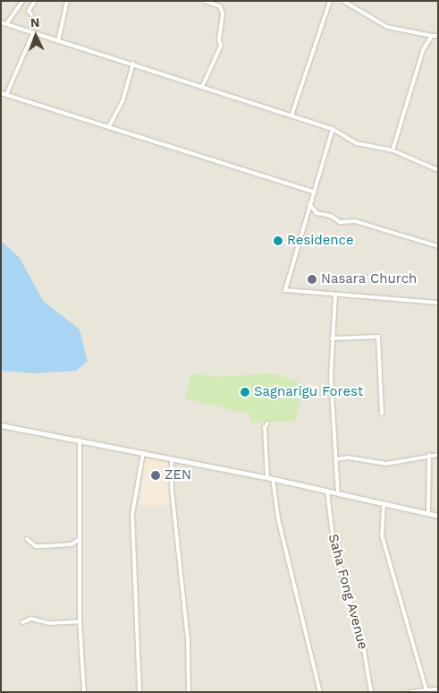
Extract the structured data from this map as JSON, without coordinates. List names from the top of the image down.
{
  "streets": {
    "street": ["Saha Fong Avenue"]
  },
  "places": [
    "Residence",
    "Nasara Church",
    "Sagnarigu Forest",
    "ZEN"
  ],
  "north": "top"
}
